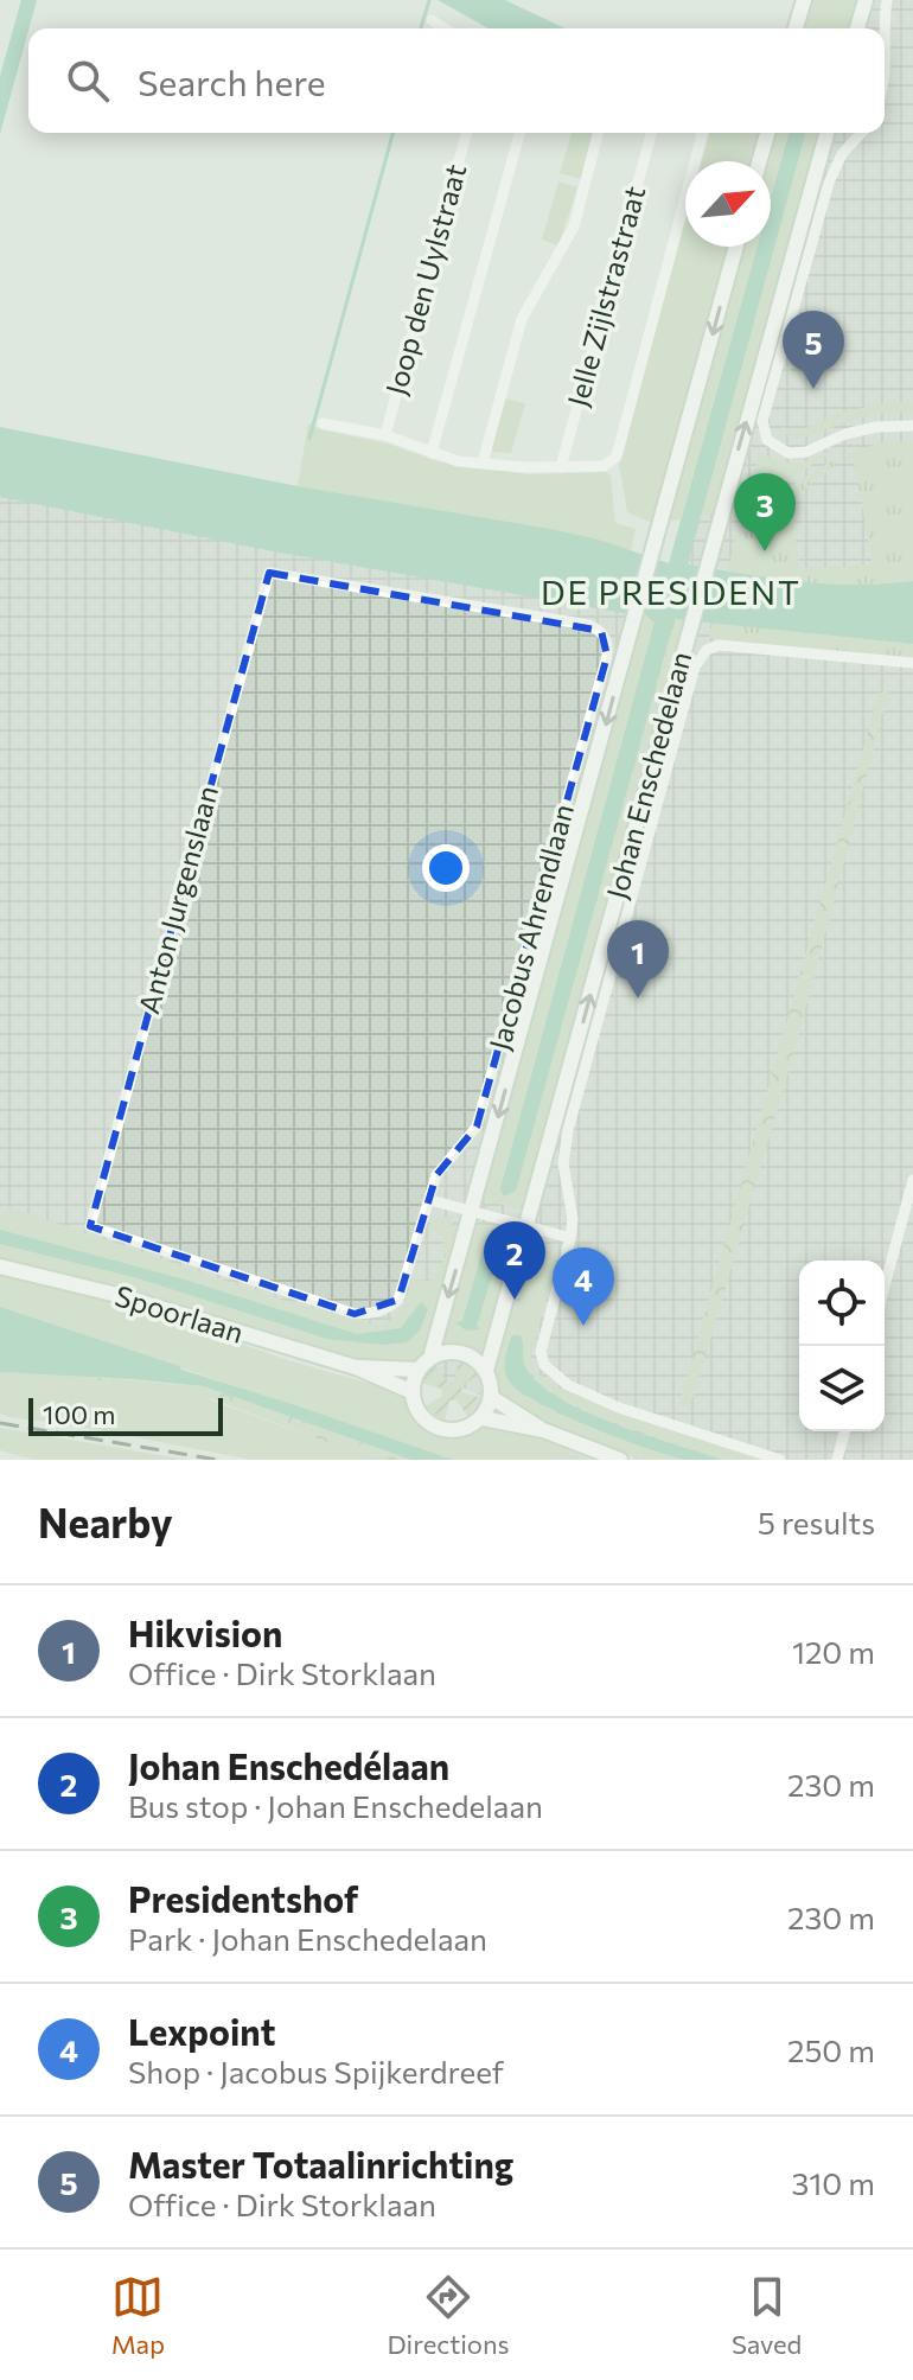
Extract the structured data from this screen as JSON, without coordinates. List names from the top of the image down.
{
  "streets": {
    "street": [
      "Joop den Uylstraat",
      "Jelle Zijlstrastraat",
      "Johan Enschedelaan",
      "Anton Jurgenslaan",
      "Jacobus Ahrendlaan",
      "Spoorlaan"
    ]
  },
  "crossings": [
    ["Johan Enschedelaan", "Spoorlaan"],
    ["Anton Jurgenslaan", "Jacobus Ahrendlaan"]
  ],
  "districts": ["DE PRESIDENT"],
  "scale_bar": "100 m",
  "north": "top right",
  "page": {
    "search": "Search here",
    "pins": [
      "5",
      "3",
      "1",
      "2",
      "4"
    ],
    "scale": "100 m",
    "heading": ["Nearby", "5 results"],
    "list": [
      {
        "mark": "1",
        "name": "Hikvision",
        "note": "Office · Dirk Storklaan",
        "value": "120 m"
      },
      {
        "mark": "2",
        "name": "Johan Enschedélaan",
        "note": "Bus stop · Johan Enschedelaan",
        "value": "230 m"
      },
      {
        "mark": "3",
        "name": "Presidentshof",
        "note": "Park · Johan Enschedelaan",
        "value": "230 m"
      },
      {
        "mark": "4",
        "name": "Lexpoint",
        "note": "Shop · Jacobus Spijkerdreef",
        "value": "250 m"
      },
      {
        "mark": "5",
        "name": "Master Totaalinrichting",
        "note": "Office · Dirk Storklaan",
        "value": "310 m"
      }
    ],
    "nav": ["Map", "Directions", "Saved"]
  }
}
